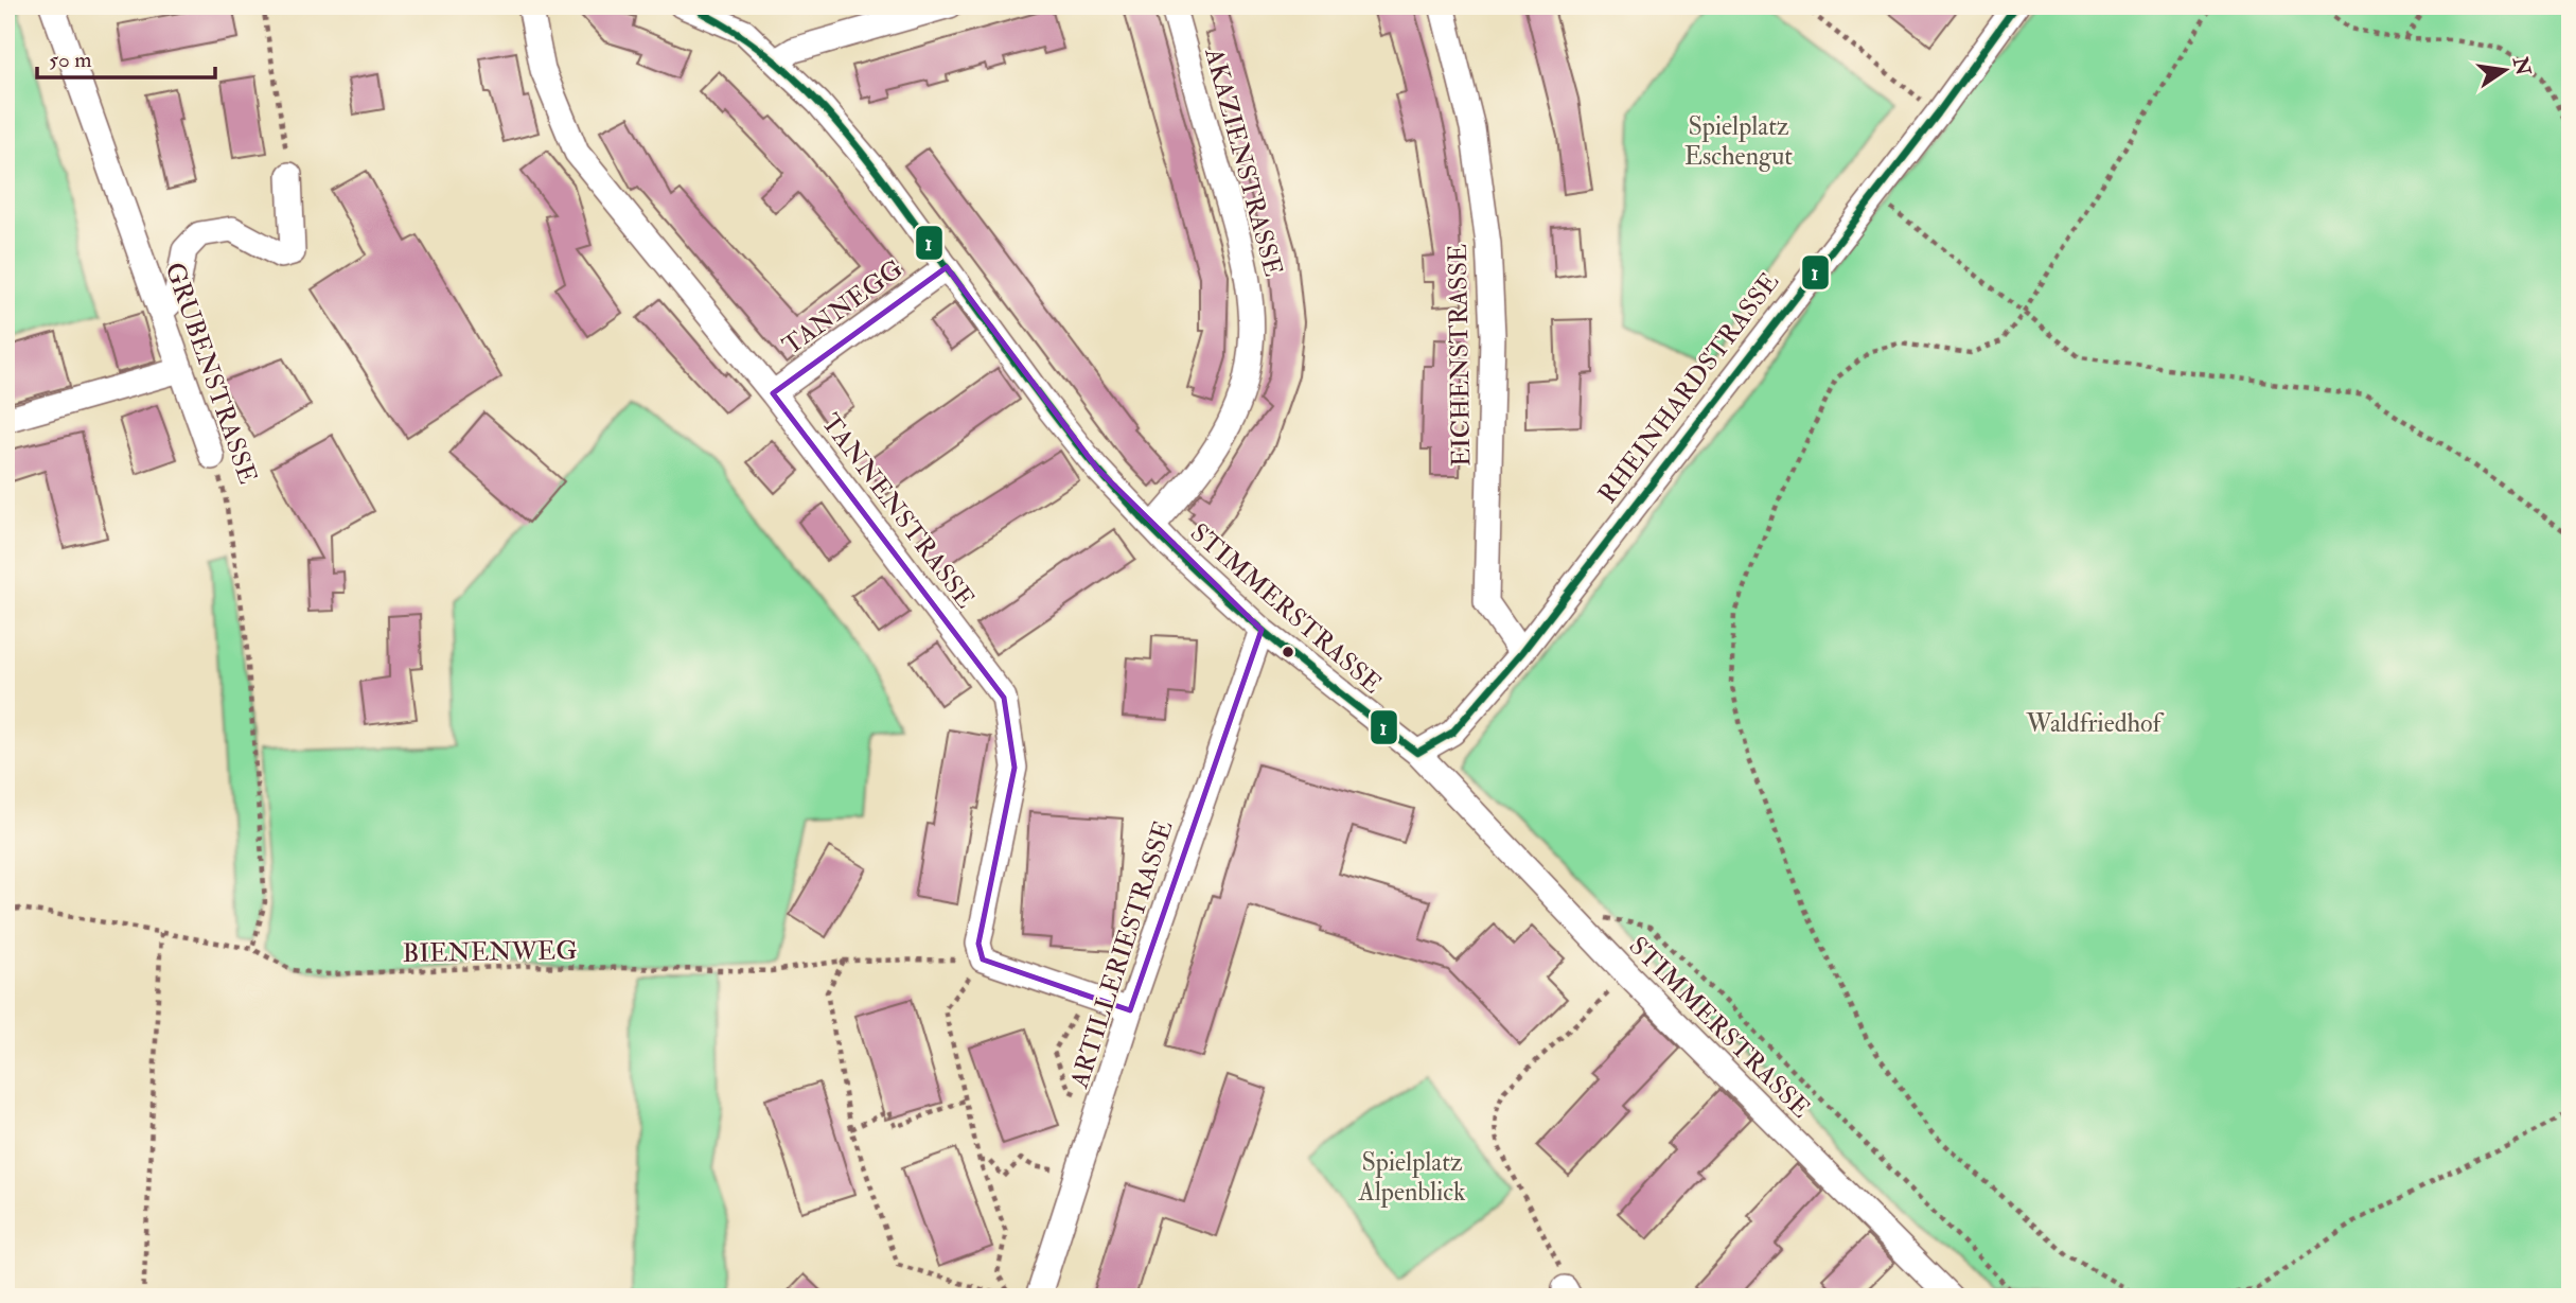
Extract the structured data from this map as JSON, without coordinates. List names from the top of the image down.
{
  "streets": {
    "street": [
      "AKAZIENSTRASSE",
      "TANNEGG",
      "EICHENSTRASSE",
      "GRUBENSTRASSE",
      "RHEINHARDSTRASSE",
      "TANNENSTRASSE",
      "STIMMERSTRASSE",
      "ARTILLERIESTRASSE"
    ],
    "path": ["BIENENWEG"]
  },
  "crossings": [
    ["AKAZIENSTRASSE", "STIMMERSTRASSE"],
    ["TANNEGG", "TANNENSTRASSE"],
    ["TANNEGG", "STIMMERSTRASSE"],
    ["EICHENSTRASSE", "RHEINHARDSTRASSE"],
    ["GRUBENSTRASSE", "BIENENWEG"],
    ["RHEINHARDSTRASSE", "STIMMERSTRASSE"],
    ["TANNENSTRASSE", "BIENENWEG"],
    ["STIMMERSTRASSE", "ARTILLERIESTRASSE"]
  ],
  "parks": ["Spielplatz Eschengut", "Waldfriedhof", "Spielplatz Alpenblick"],
  "lines": ["transit line 1"],
  "scale_bar": "50 m",
  "north": "right"
}
